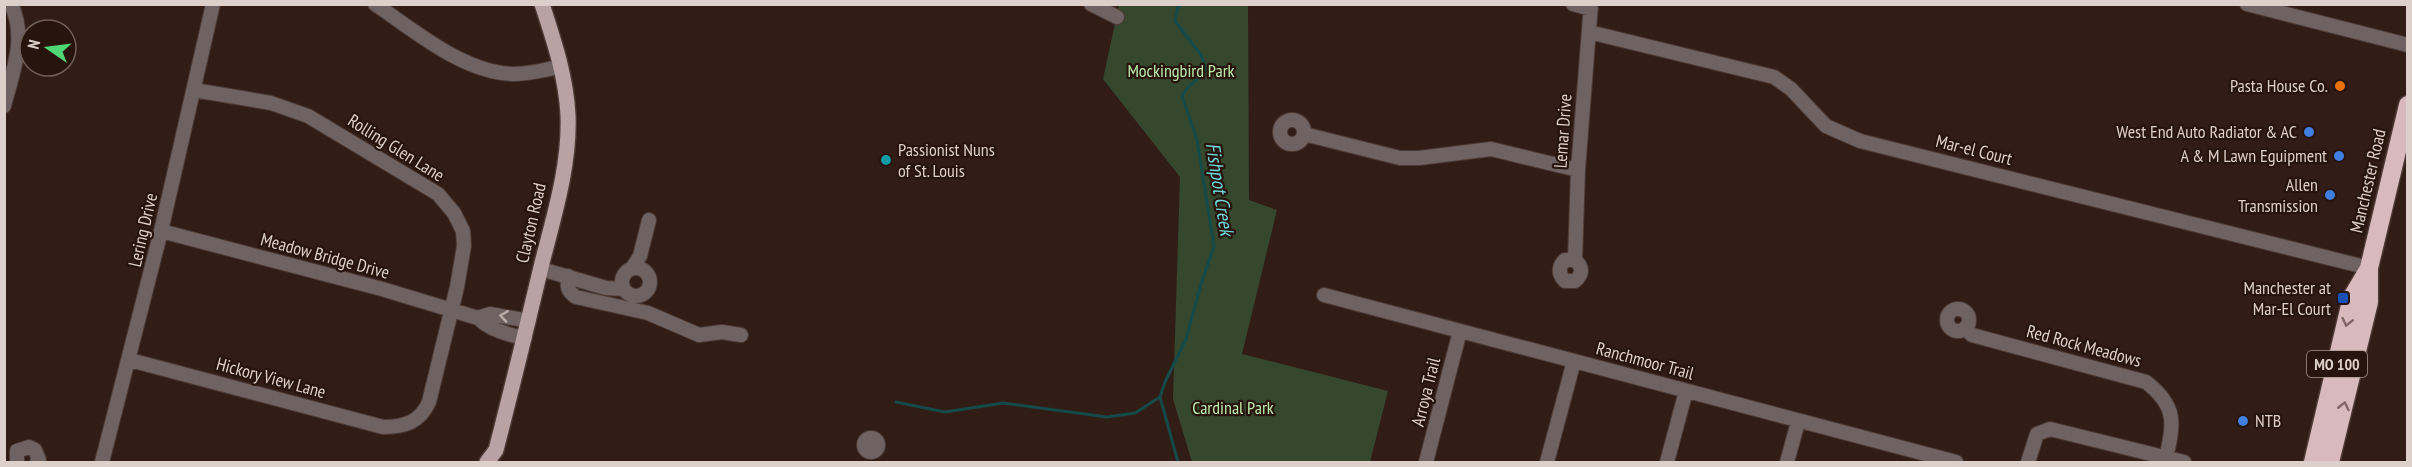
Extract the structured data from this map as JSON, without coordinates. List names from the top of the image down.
{
  "streets": {
    "highway": ["Manchester Road", "MO 100"],
    "main road": ["Clayton Road"],
    "street": [
      "Lemar Drive",
      "Rolling Glen Lane",
      "Mar-el Court",
      "Lering Drive",
      "Meadow Bridge Drive",
      "Red Rock Meadows",
      "Ranchmoor Trail",
      "Hickory View Lane",
      "Arroya Trail"
    ]
  },
  "crossings": [
    ["Lemar Drive", "Mar-el Court"],
    ["Rolling Glen Lane", "Lering Drive"],
    ["Rolling Glen Lane", "Meadow Bridge Drive"],
    ["Rolling Glen Lane", "Hickory View Lane"],
    ["Mar-el Court", "Manchester Road"],
    ["Clayton Road", "Meadow Bridge Drive"],
    ["Lering Drive", "Meadow Bridge Drive"],
    ["Lering Drive", "Hickory View Lane"],
    ["Ranchmoor Trail", "Arroya Trail"]
  ],
  "water": ["Fishpot Creek"],
  "parks": ["Mockingbird Park", "Cardinal Park"],
  "places": {
    "other": [
      "Pasta House Co.",
      "West End Auto Radiator & AC",
      "A & M Lawn Eguipment",
      "Passionist Nuns of St. Louis",
      "Allen Transmission",
      "NTB"
    ],
    "transit": ["Manchester at Mar-El Court"]
  },
  "north": "left"
}
